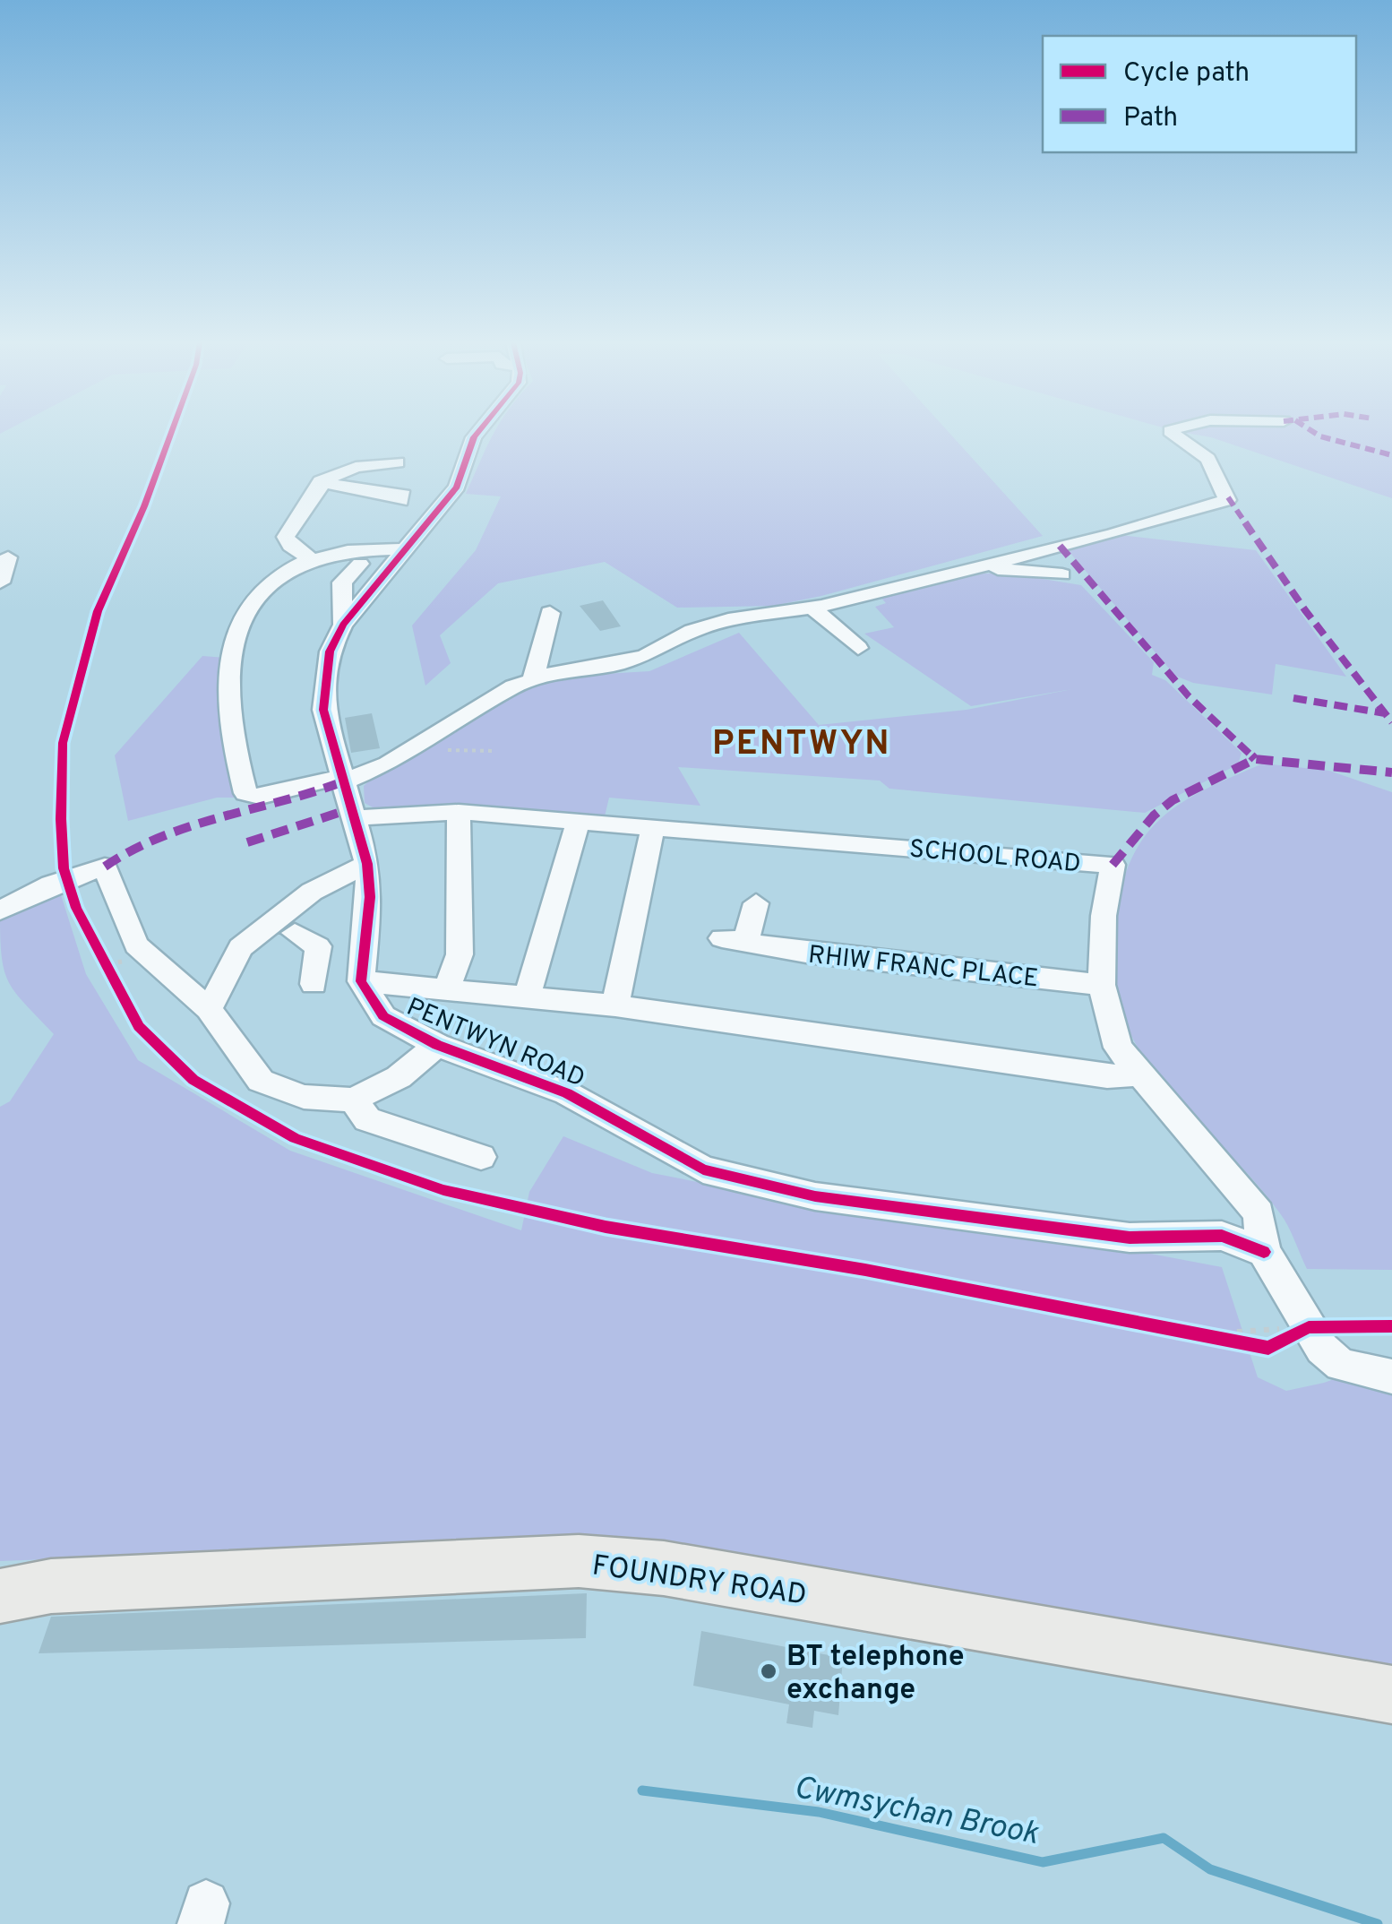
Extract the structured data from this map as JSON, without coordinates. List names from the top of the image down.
{
  "streets": {
    "main road": ["FOUNDRY ROAD"],
    "street": ["SCHOOL ROAD", "RHIW FRANC PLACE", "PENTWYN ROAD"]
  },
  "crossings": [
    ["SCHOOL ROAD", "RHIW FRANC PLACE"],
    ["SCHOOL ROAD", "PENTWYN ROAD"]
  ],
  "districts": ["PENTWYN"],
  "water": ["Cwmsychan Brook"],
  "places": ["BT telephone exchange"],
  "legend": ["Cycle path", "Path"]
}
